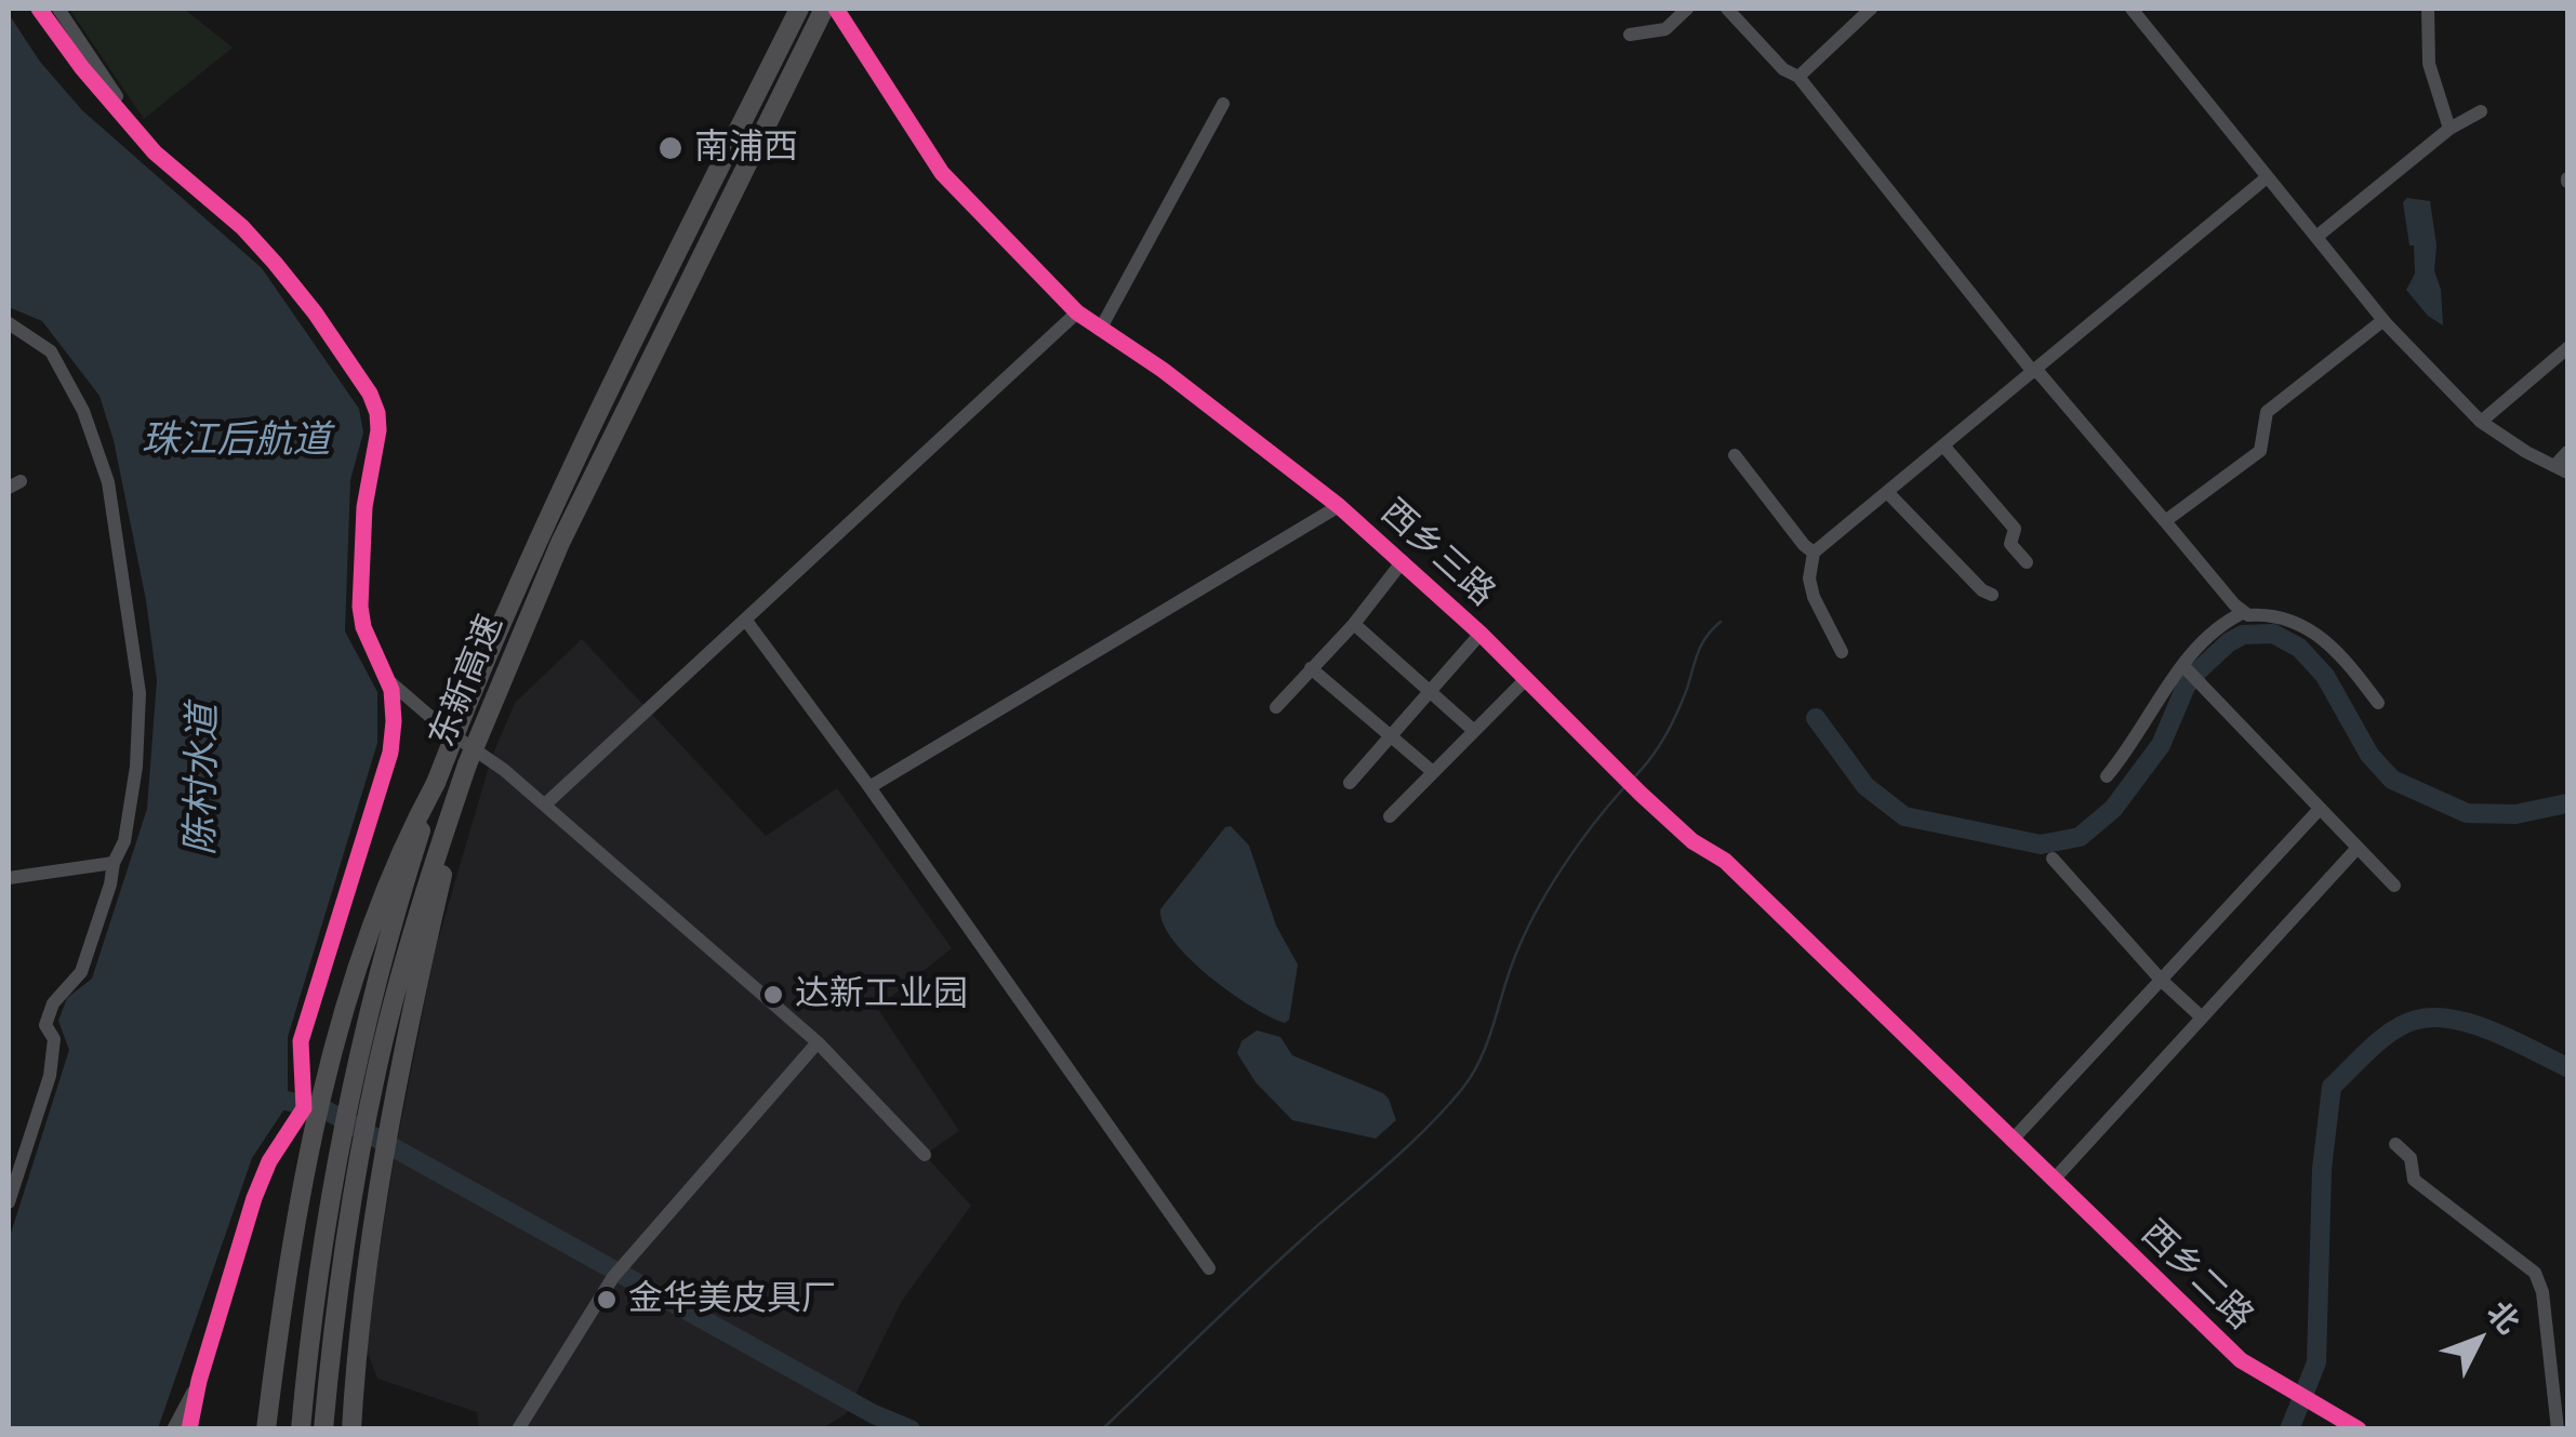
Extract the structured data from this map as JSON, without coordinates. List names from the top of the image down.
{
  "streets": {
    "highway": ["东新高速"],
    "street": ["西乡三路", "西乡二路"]
  },
  "crossings": [
    ["西乡三路", "西乡二路"]
  ],
  "water": ["珠江后航道", "陈村水道"],
  "places": ["南浦西", "达新工业园", "金华美皮具厂"],
  "north": "top right"
}
